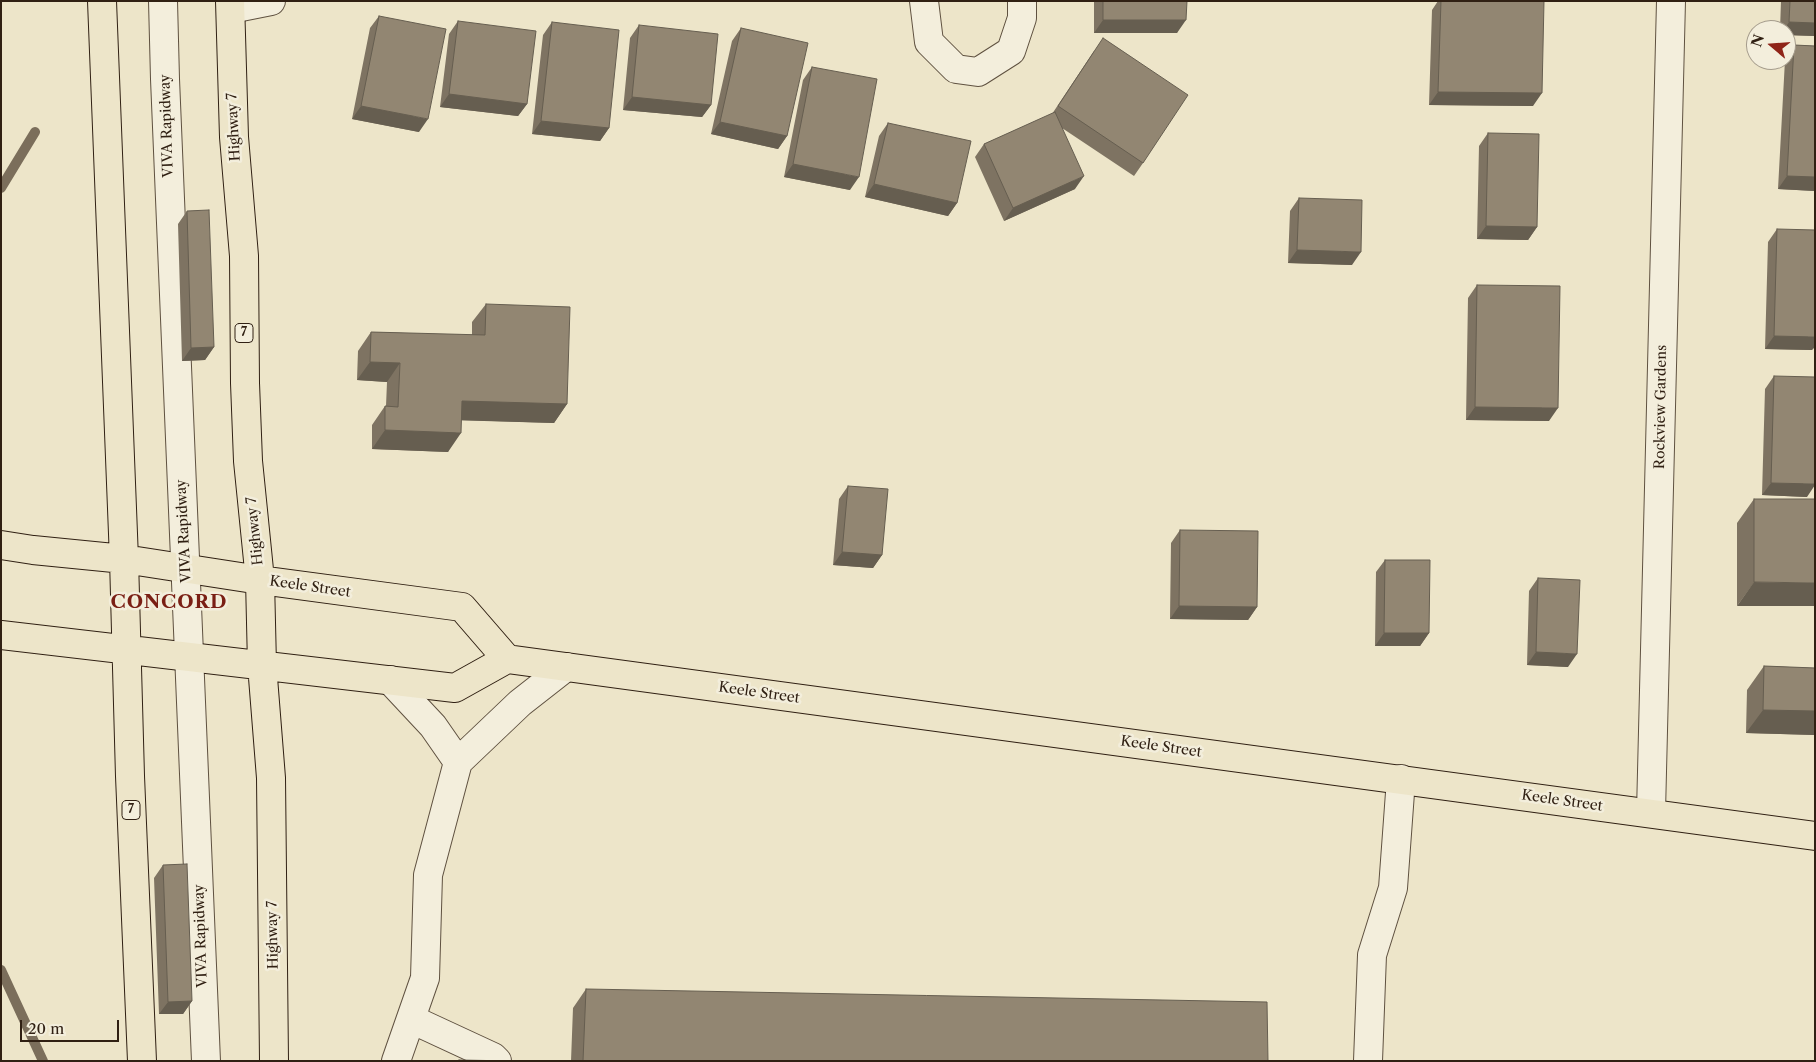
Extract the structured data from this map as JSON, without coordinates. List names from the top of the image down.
{
  "streets": {
    "main road": ["Highway 7", "7", "Keele Street"],
    "street": ["VIVA Rapidway", "Rockview Gardens"]
  },
  "crossings": [
    ["VIVA Rapidway", "Keele Street"],
    ["Highway 7", "Keele Street"],
    ["7", "Keele Street"],
    ["Rockview Gardens", "Keele Street"]
  ],
  "districts": ["CONCORD"],
  "scale_bar": "20 m",
  "north": "left"
}
